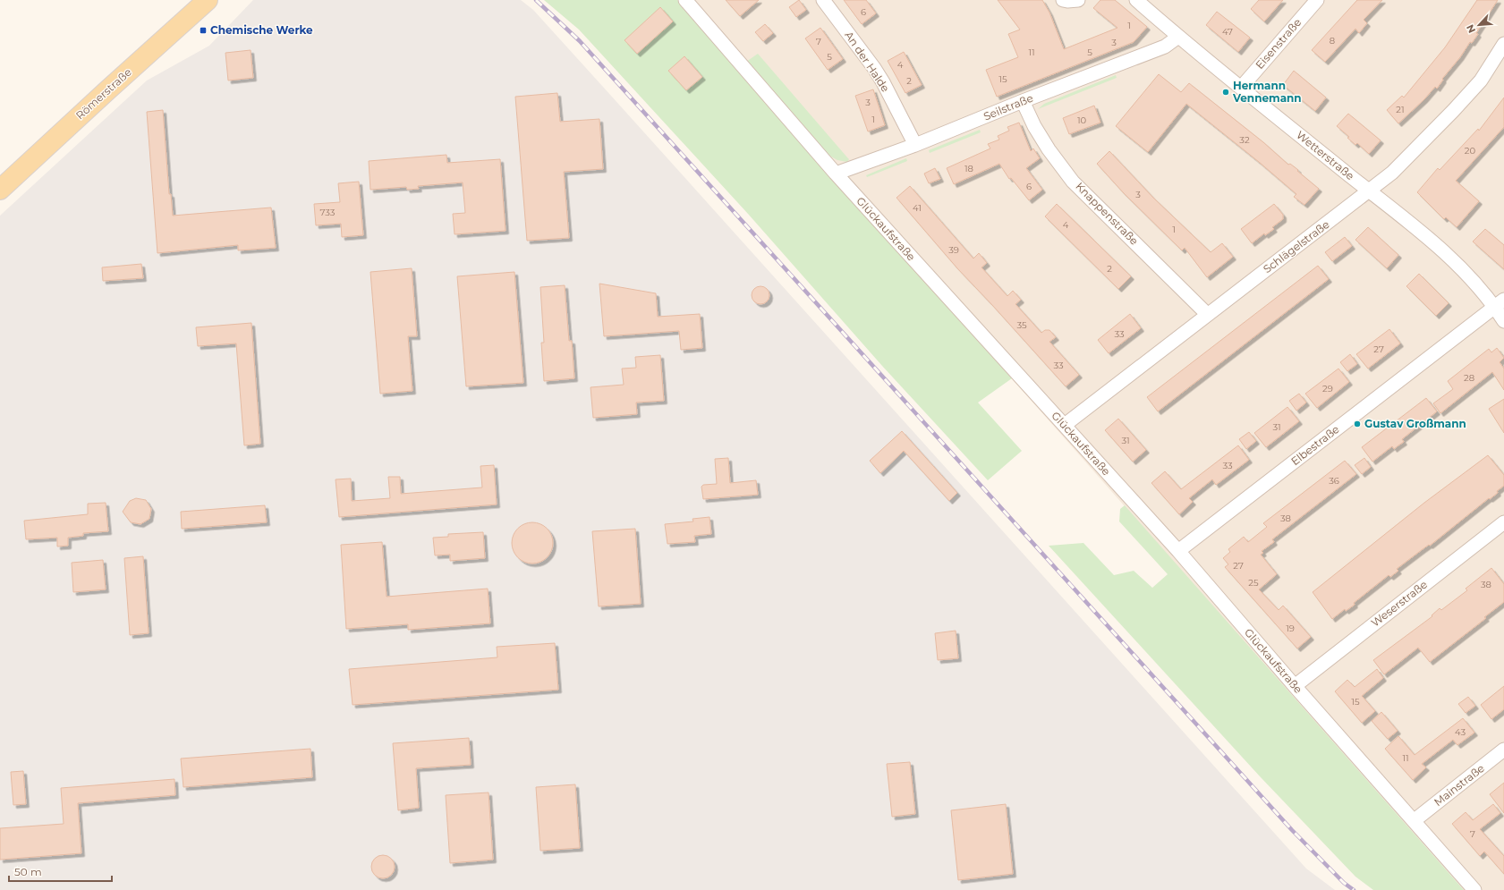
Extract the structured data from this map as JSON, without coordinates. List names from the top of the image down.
{
  "streets": {
    "main road": ["Römerstraße"],
    "street": [
      "Eisenstraße",
      "An der Halde",
      "Seilstraße",
      "Wetterstraße",
      "Knappenstraße",
      "Glückaufstraße",
      "Schlägelstraße",
      "Elbestraße",
      "Weserstraße",
      "Mainstraße"
    ]
  },
  "crossings": [
    ["Eisenstraße", "Wetterstraße"],
    ["An der Halde", "Seilstraße"],
    ["Seilstraße", "Wetterstraße"],
    ["Seilstraße", "Knappenstraße"],
    ["Seilstraße", "Glückaufstraße"],
    ["Wetterstraße", "Schlägelstraße"],
    ["Wetterstraße", "Elbestraße"],
    ["Knappenstraße", "Schlägelstraße"],
    ["Glückaufstraße", "Schlägelstraße"],
    ["Glückaufstraße", "Elbestraße"],
    ["Glückaufstraße", "Weserstraße"],
    ["Glückaufstraße", "Mainstraße"]
  ],
  "places": {
    "transit": ["Chemische Werke"],
    "other": ["Hermann Vennemann", "Gustav Großmann"]
  },
  "house_numbers": [
    "6",
    "1",
    "47",
    "8",
    "7",
    "3",
    "11",
    "5",
    "5",
    "4",
    "15",
    "2",
    "3",
    "21",
    "1",
    "10",
    "32",
    "20",
    "18",
    "6",
    "3",
    "41",
    "733",
    "4",
    "1",
    "39",
    "2",
    "35",
    "33",
    "27",
    "33",
    "28",
    "29",
    "31",
    "31",
    "33",
    "36",
    "38",
    "27",
    "25",
    "38",
    "19",
    "15",
    "43",
    "11",
    "7"
  ],
  "scale_bar": "50 m",
  "north": "bottom left"
}
